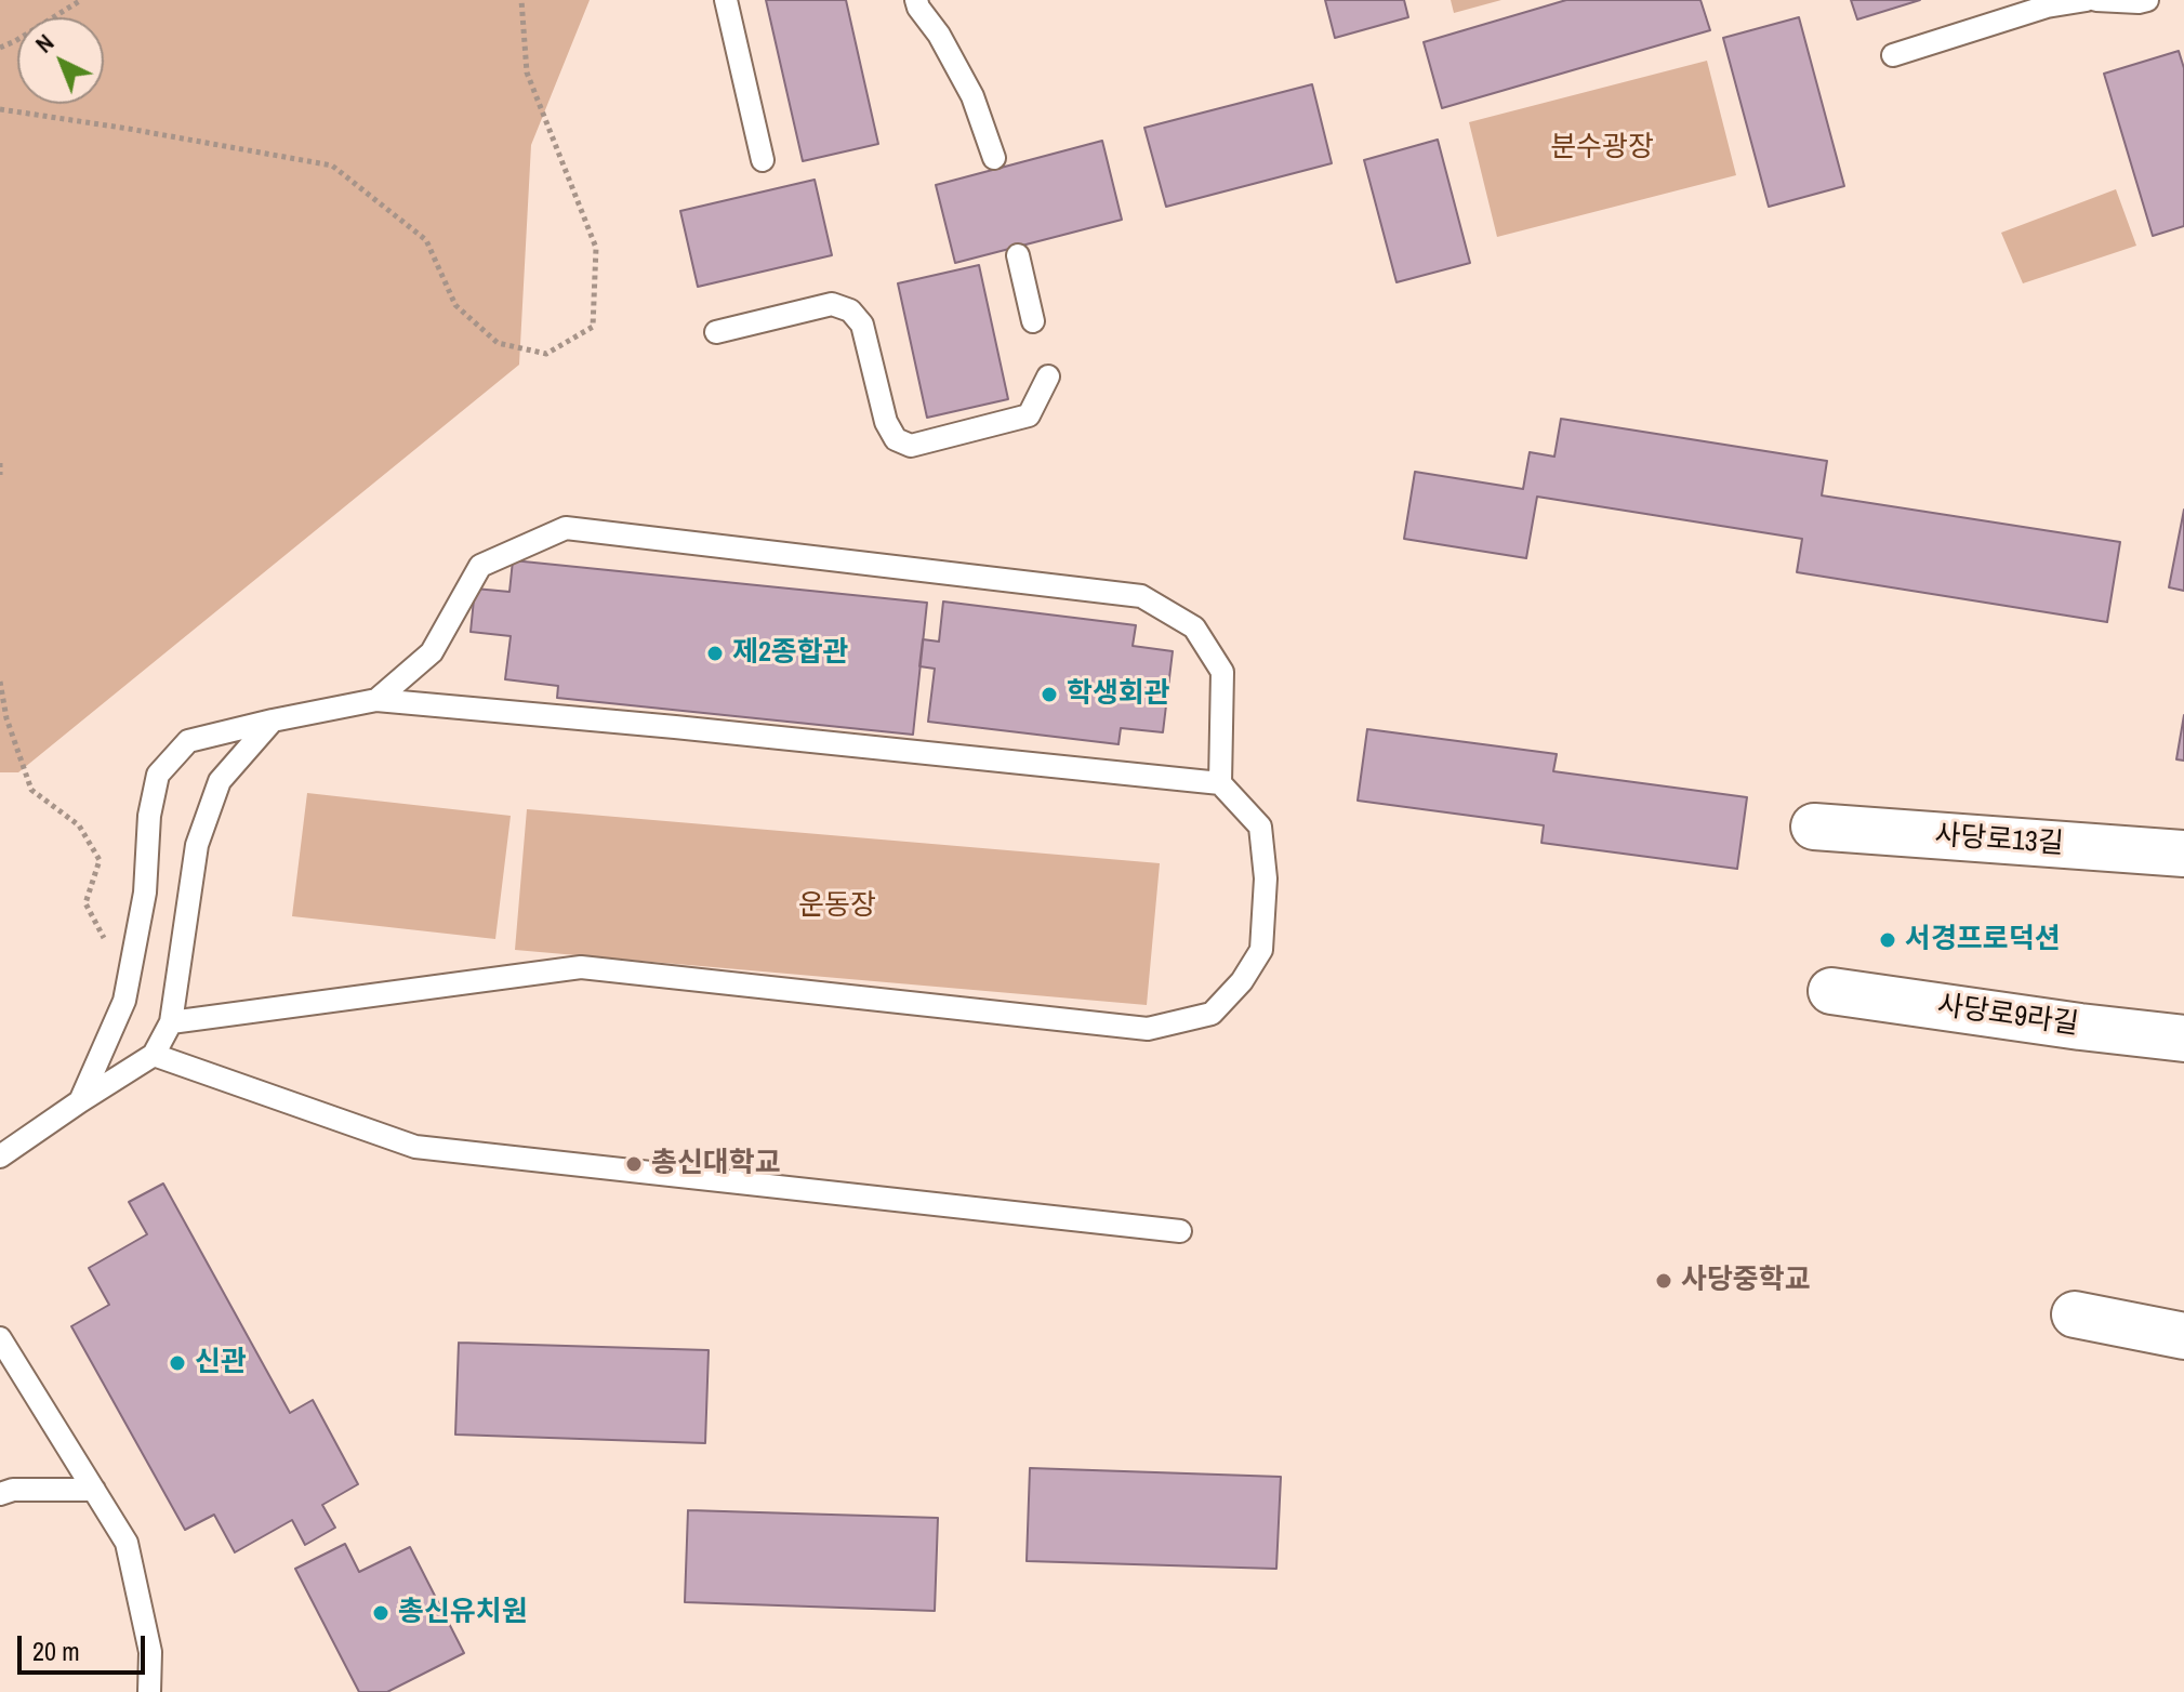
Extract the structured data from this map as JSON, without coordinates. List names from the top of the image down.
{
  "streets": {
    "street": ["사당로13길", "사당로9라길"]
  },
  "parks": ["분수광장", "운동장"],
  "places": [
    "제2종합관",
    "학생회관",
    "서경프로덕션",
    "총신대학교",
    "사당중학교",
    "신관",
    "총신유치원"
  ],
  "scale_bar": "20 m",
  "north": "top left"
}
